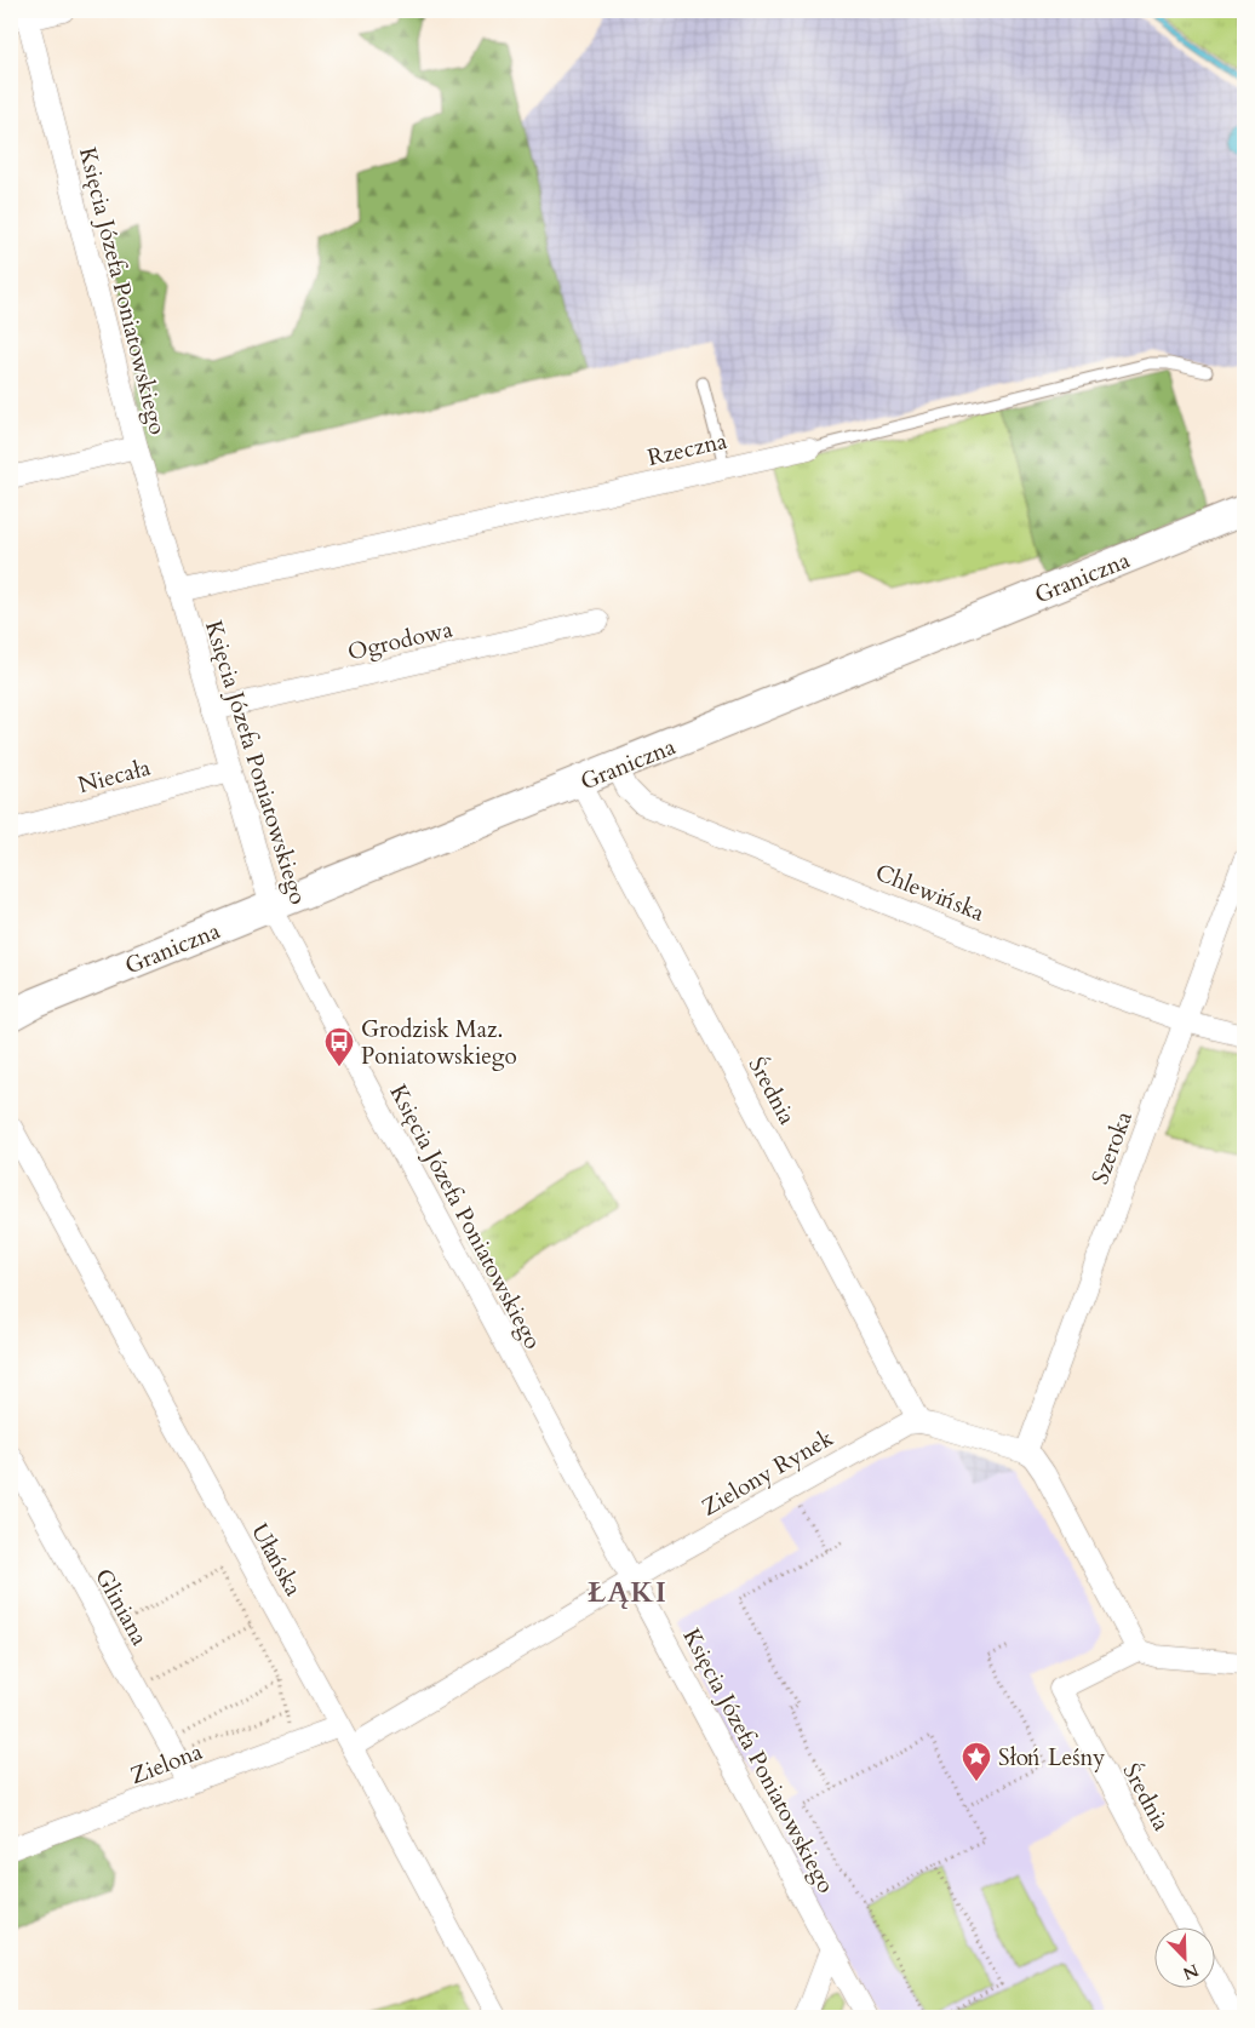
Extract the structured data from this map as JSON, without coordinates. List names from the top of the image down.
{
  "streets": {
    "street": [
      "Księcia Józefa Poniatowskiego",
      "Rzeczna",
      "Graniczna",
      "Ogrodowa",
      "Niecała",
      "Chlewińska",
      "Średnia",
      "Szeroka",
      "Zielony Rynek",
      "Ułańska",
      "Gliniana",
      "Zielona"
    ]
  },
  "crossings": [
    ["Księcia Józefa Poniatowskiego", "Rzeczna"],
    ["Księcia Józefa Poniatowskiego", "Graniczna"],
    ["Księcia Józefa Poniatowskiego", "Ogrodowa"],
    ["Księcia Józefa Poniatowskiego", "Niecała"],
    ["Księcia Józefa Poniatowskiego", "Zielony Rynek"],
    ["Graniczna", "Chlewińska"],
    ["Graniczna", "Średnia"],
    ["Chlewińska", "Szeroka"],
    ["Średnia", "Zielony Rynek"],
    ["Zielony Rynek", "Ułańska"],
    ["Ułańska", "Zielona"],
    ["Gliniana", "Zielona"]
  ],
  "districts": ["ŁĄKI"],
  "places": {
    "bus stop": ["Grodzisk Maz. Poniatowskiego"],
    "place": ["Słoń Leśny"]
  },
  "north": "bottom right"
}
